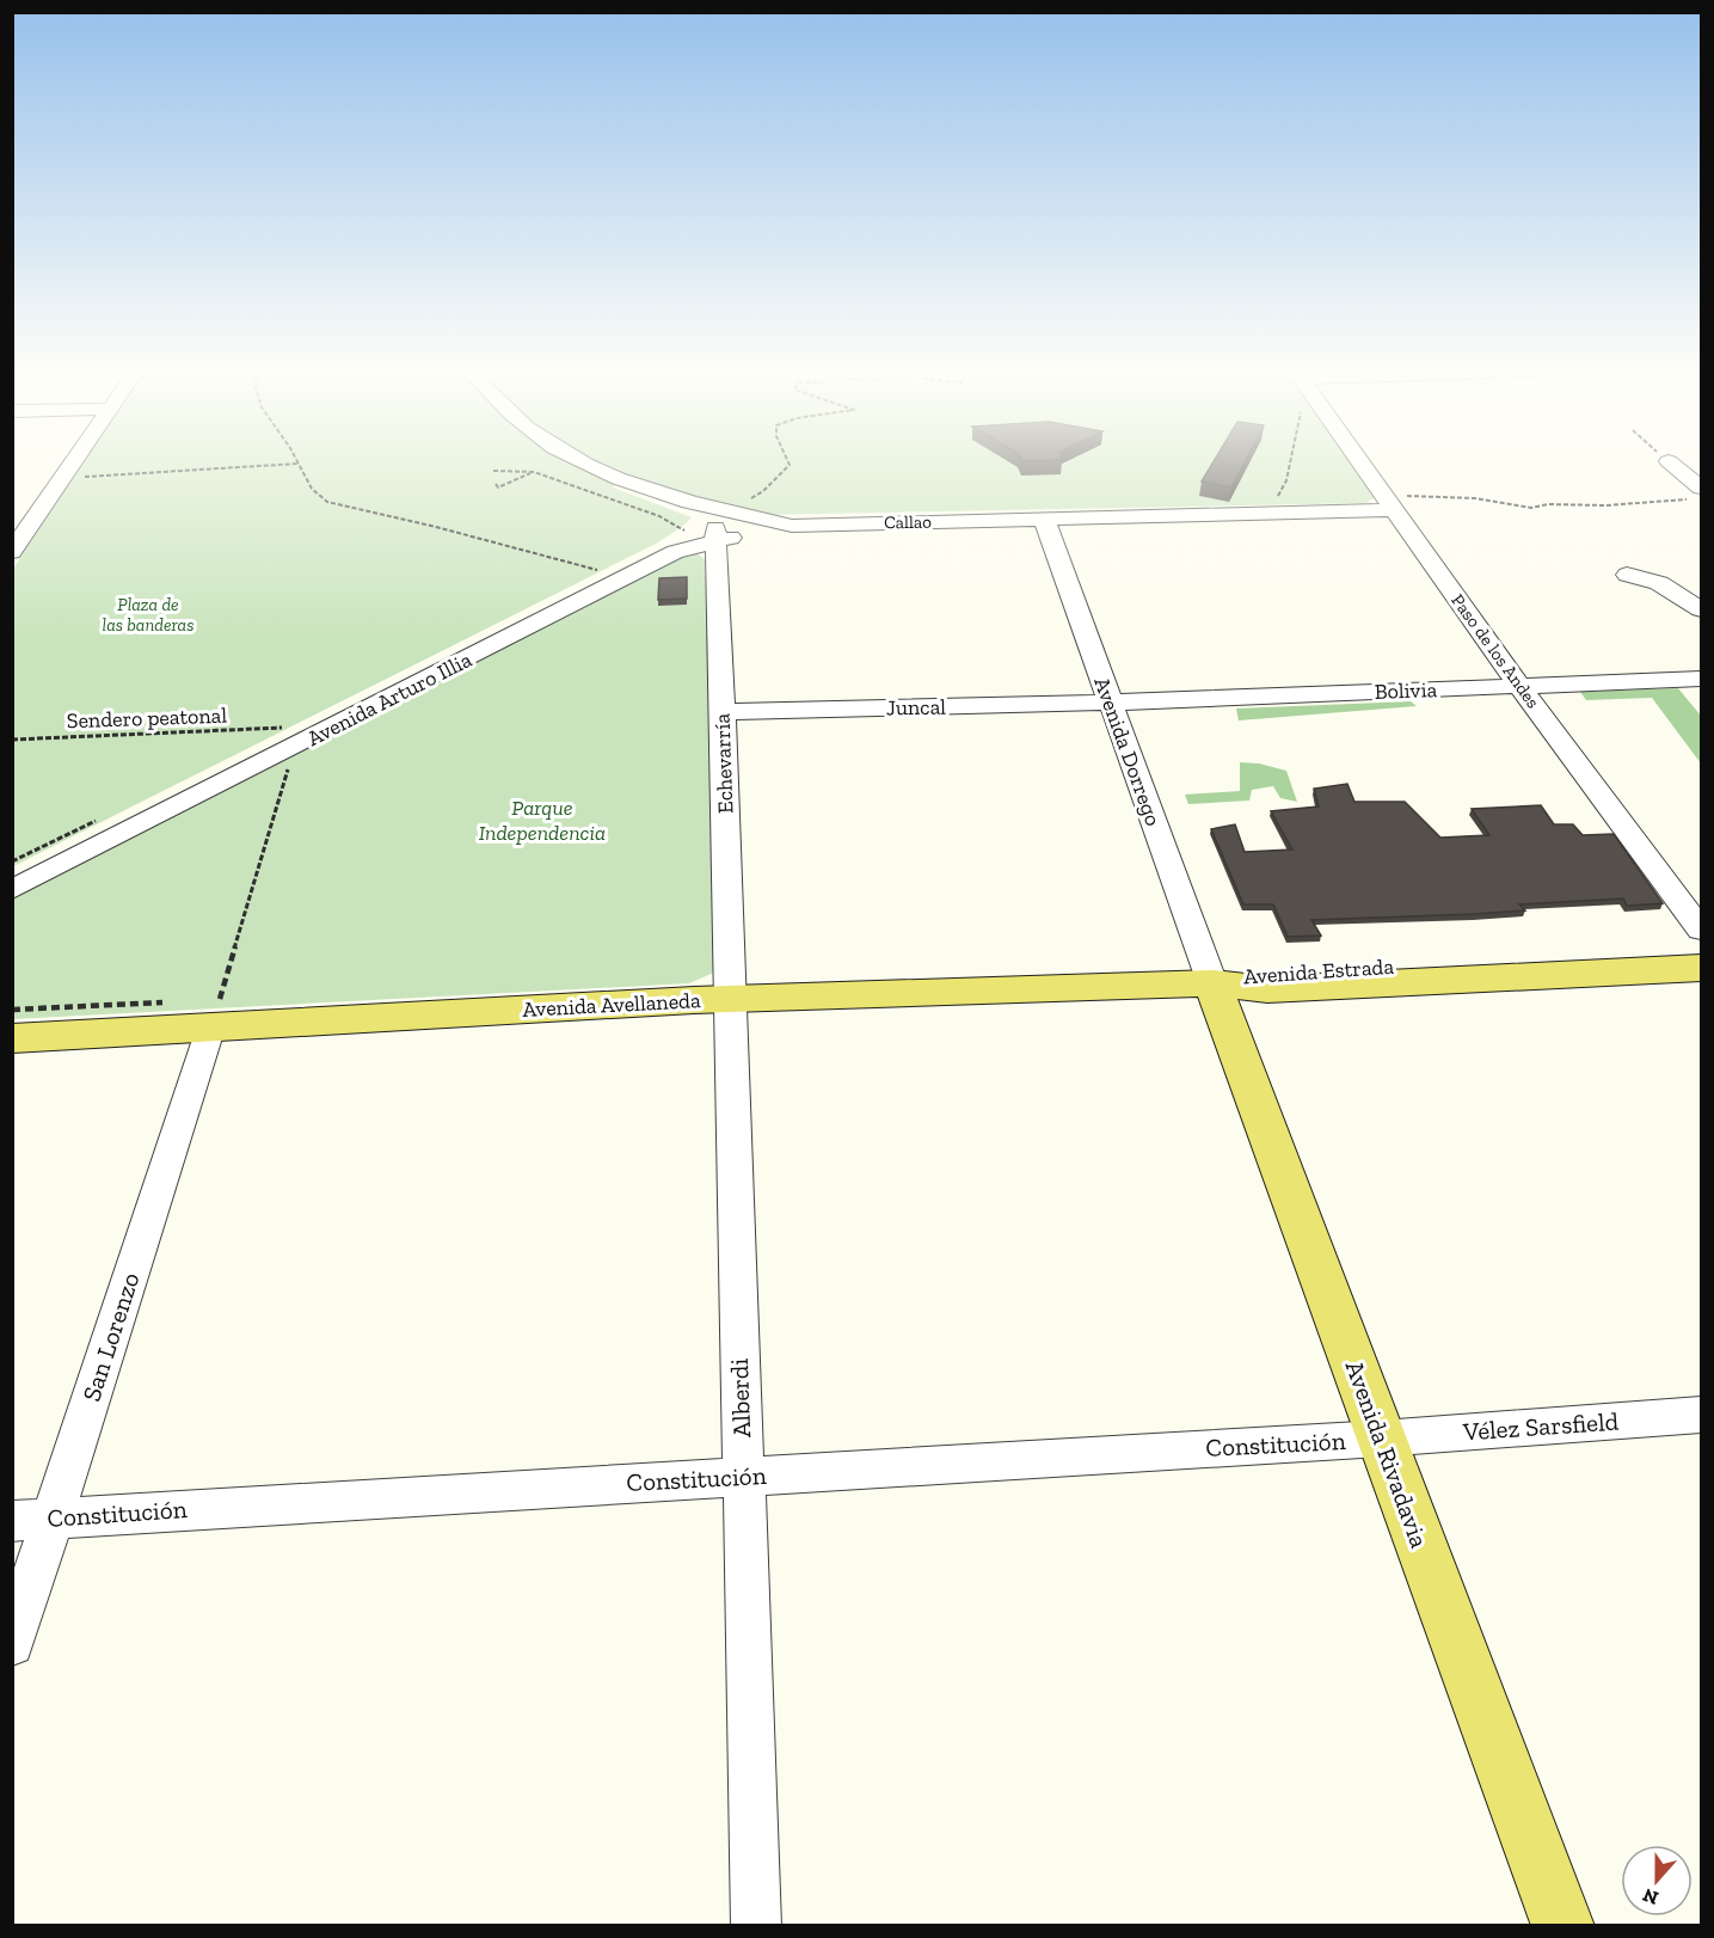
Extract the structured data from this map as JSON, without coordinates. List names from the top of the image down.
{
  "streets": {
    "main road": ["Avenida Estrada", "Avenida Avellaneda", "Avenida Rivadavia"],
    "street": [
      "Callao",
      "Paso de los Andes",
      "Bolivia",
      "Avenida Arturo Illia",
      "Juncal",
      "Avenida Dorrego",
      "Echevarría",
      "San Lorenzo",
      "Alberdi",
      "Vélez Sarsfield",
      "Constitución"
    ],
    "path": ["Sendero peatonal"]
  },
  "crossings": [
    ["Callao", "Paso de los Andes"],
    ["Callao", "Avenida Arturo Illia"],
    ["Callao", "Avenida Dorrego"],
    ["Paso de los Andes", "Bolivia"],
    ["Bolivia", "Juncal"],
    ["Bolivia", "Avenida Dorrego"],
    ["Avenida Arturo Illia", "Echevarría"],
    ["Juncal", "Avenida Dorrego"],
    ["Juncal", "Echevarría"],
    ["Avenida Dorrego", "Avenida Estrada"],
    ["Avenida Dorrego", "Avenida Avellaneda"],
    ["Avenida Dorrego", "Avenida Rivadavia"],
    ["Echevarría", "Avenida Avellaneda"],
    ["Echevarría", "Alberdi"],
    ["Avenida Estrada", "Avenida Avellaneda"],
    ["Avenida Estrada", "Avenida Rivadavia"],
    ["Avenida Avellaneda", "San Lorenzo"],
    ["Avenida Avellaneda", "Alberdi"],
    ["Avenida Avellaneda", "Avenida Rivadavia"],
    ["San Lorenzo", "Constitución"],
    ["Alberdi", "Constitución"],
    ["Vélez Sarsfield", "Constitución"],
    ["Vélez Sarsfield", "Avenida Rivadavia"],
    ["Constitución", "Avenida Rivadavia"]
  ],
  "parks": ["Plaza de las banderas", "Parque Independencia"],
  "north": "bottom"
}
